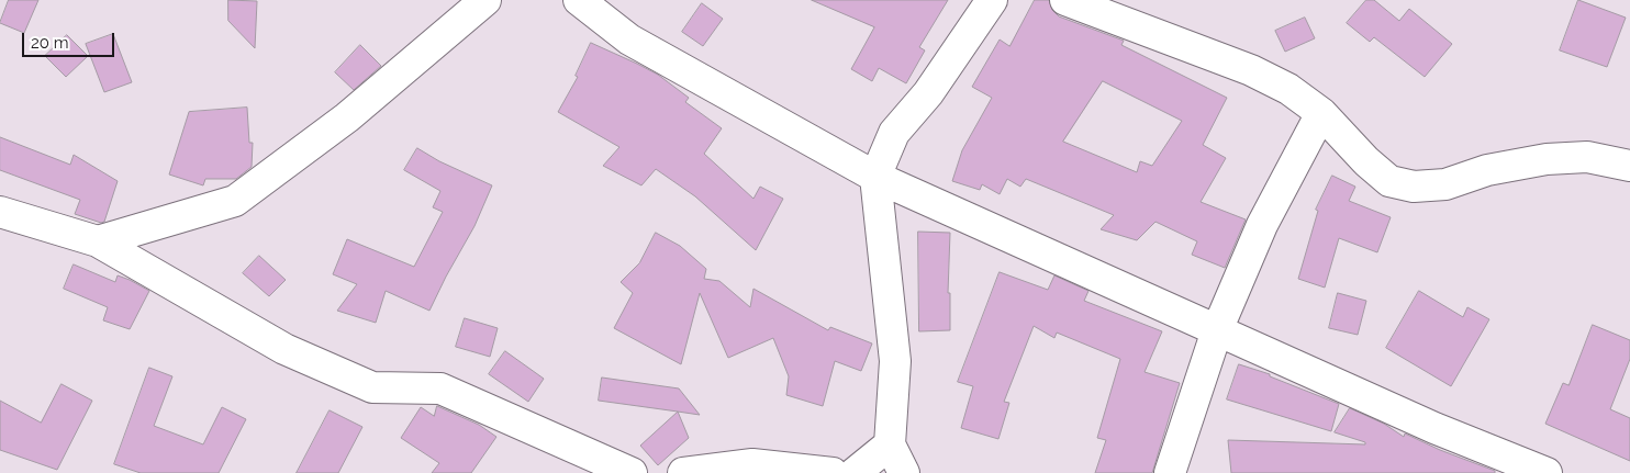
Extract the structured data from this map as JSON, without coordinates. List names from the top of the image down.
{
  "scale_bar": "20 m"
}
